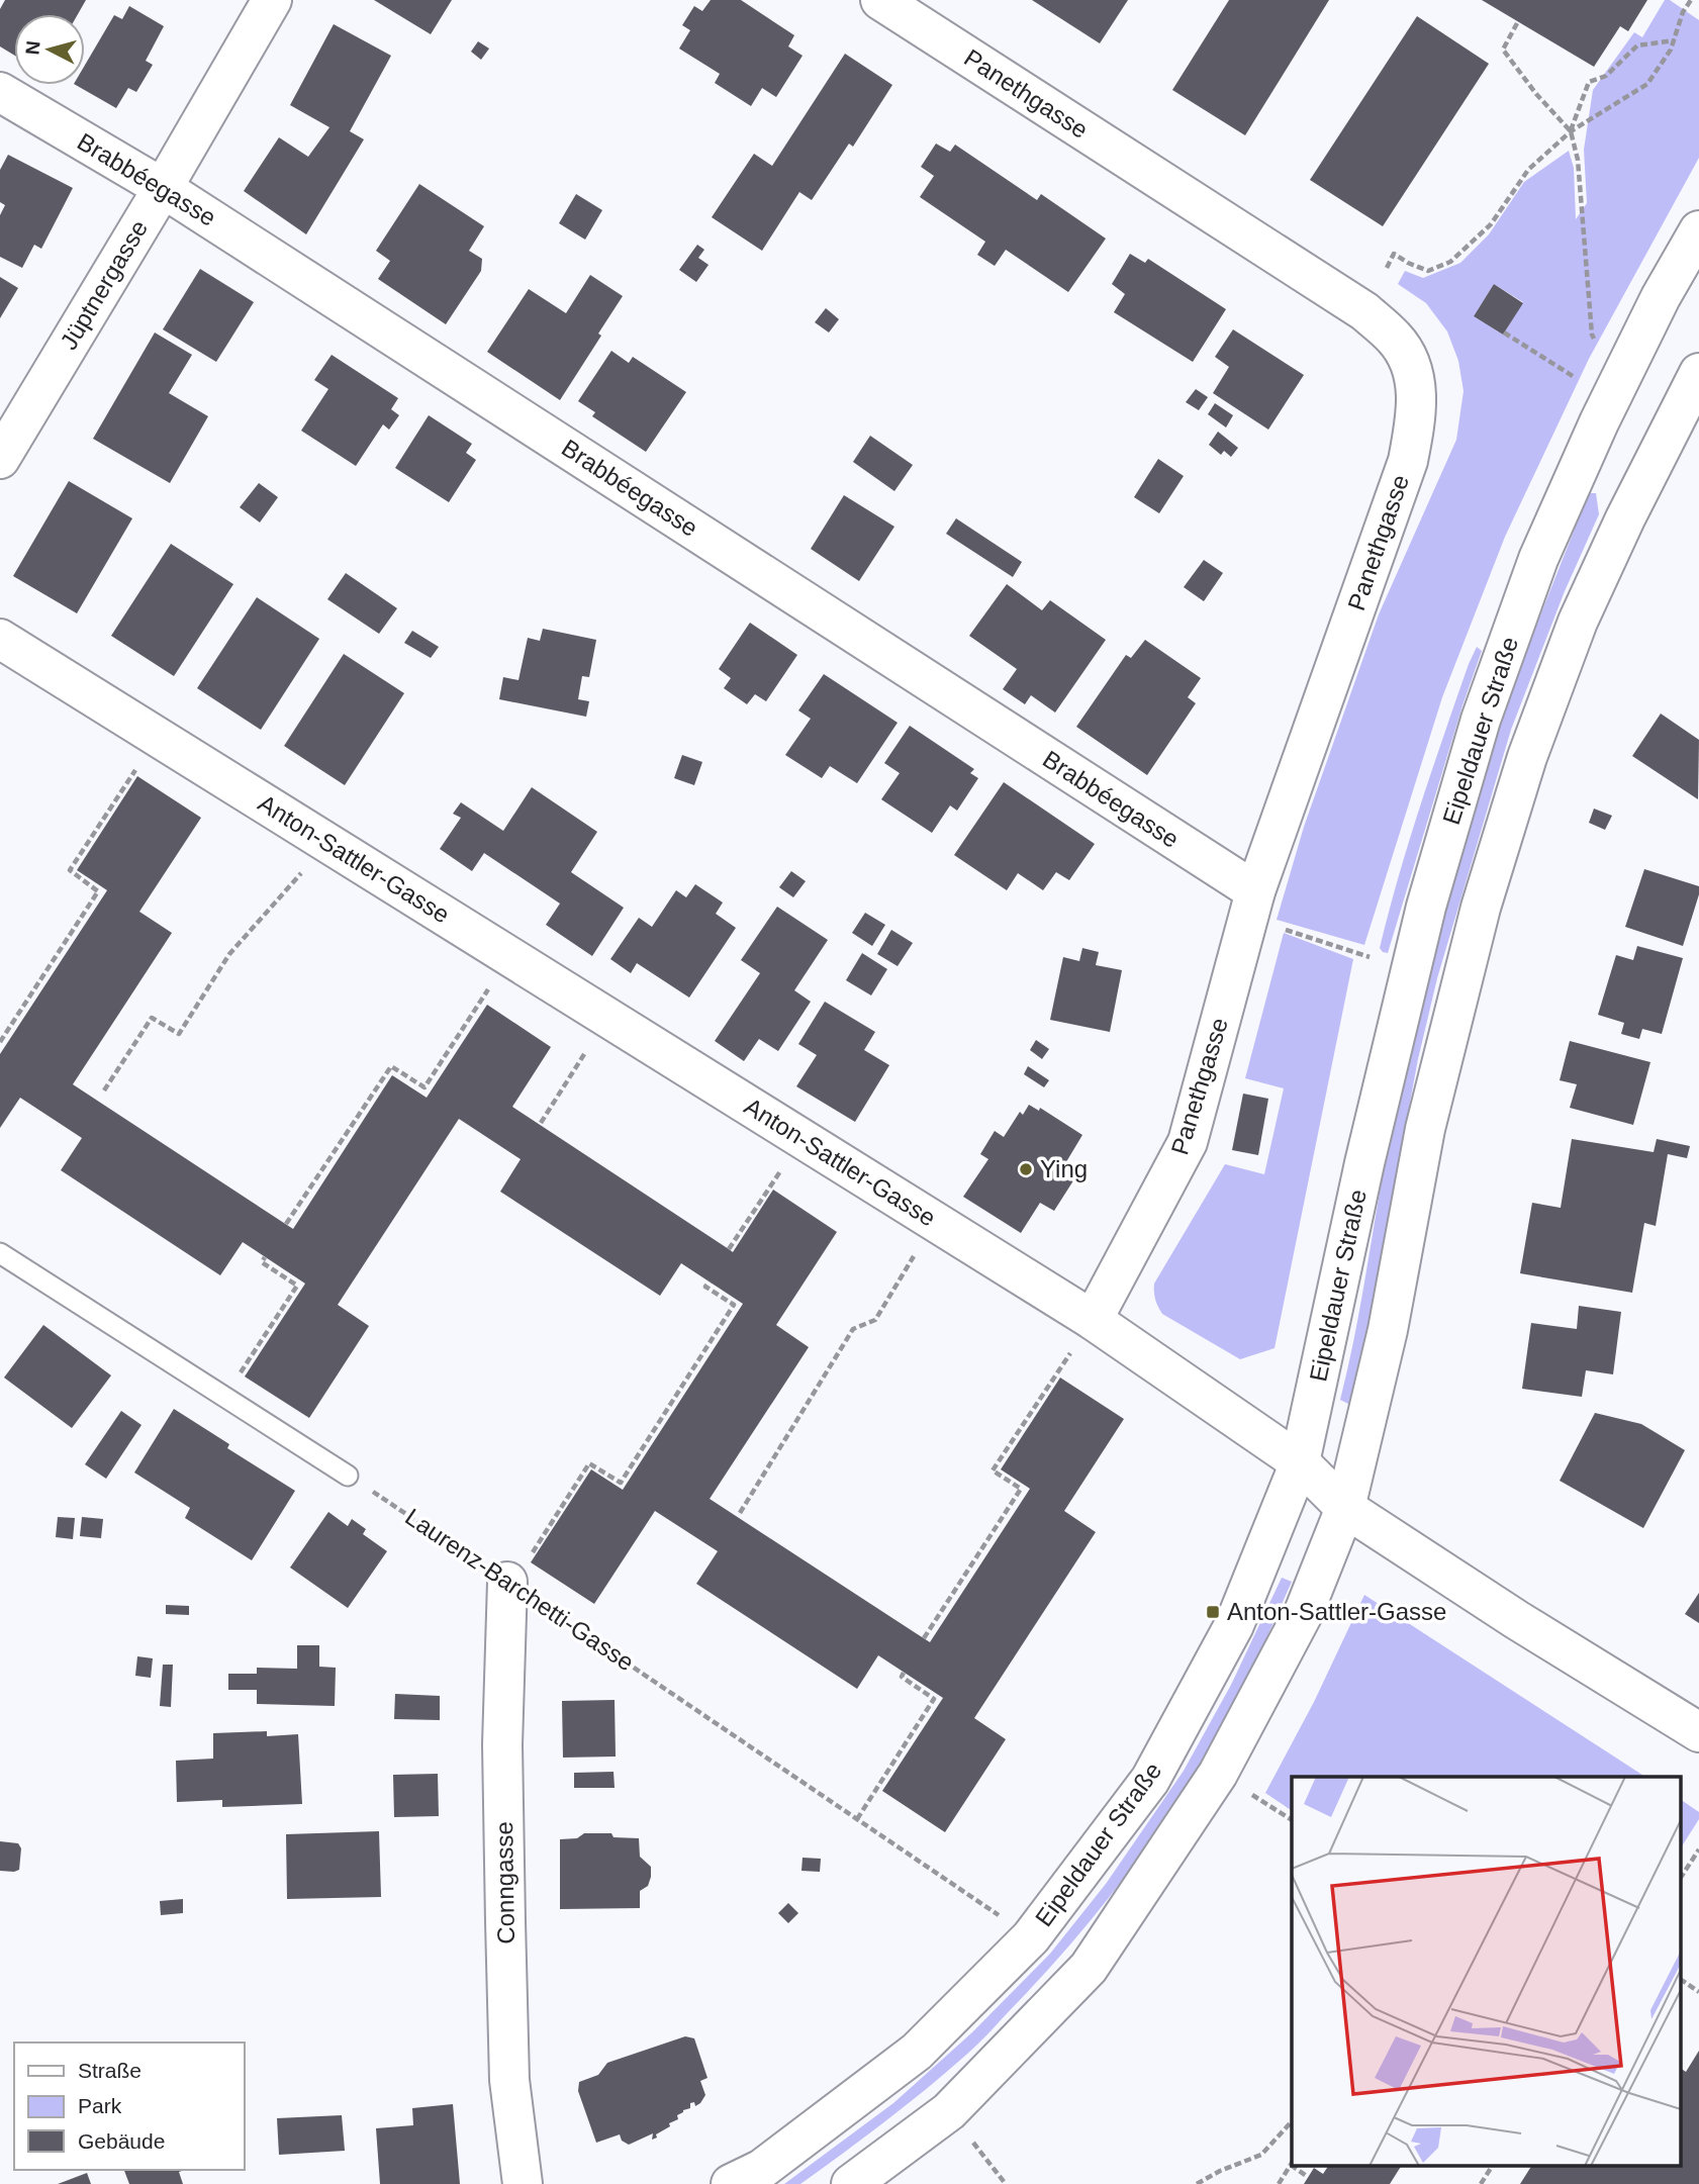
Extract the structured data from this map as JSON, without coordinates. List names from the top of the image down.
{
  "streets": {
    "street": [
      "Panethgasse",
      "Brabbéegasse",
      "Jüptnergasse",
      "Eipeldauer Straße",
      "Anton-Sattler-Gasse",
      "Conngasse"
    ],
    "path": ["Laurenz-Barchetti-Gasse"]
  },
  "crossings": [
    ["Panethgasse", "Brabbéegasse"],
    ["Panethgasse", "Anton-Sattler-Gasse"],
    ["Brabbéegasse", "Jüptnergasse"],
    ["Eipeldauer Straße", "Anton-Sattler-Gasse"],
    ["Eipeldauer Straße", "Laurenz-Barchetti-Gasse"],
    ["Laurenz-Barchetti-Gasse", "Conngasse"]
  ],
  "places": {
    "other": ["Ying"],
    "transit": ["Anton-Sattler-Gasse"]
  },
  "legend": ["Straße", "Park", "Gebäude"],
  "north": "left"
}
